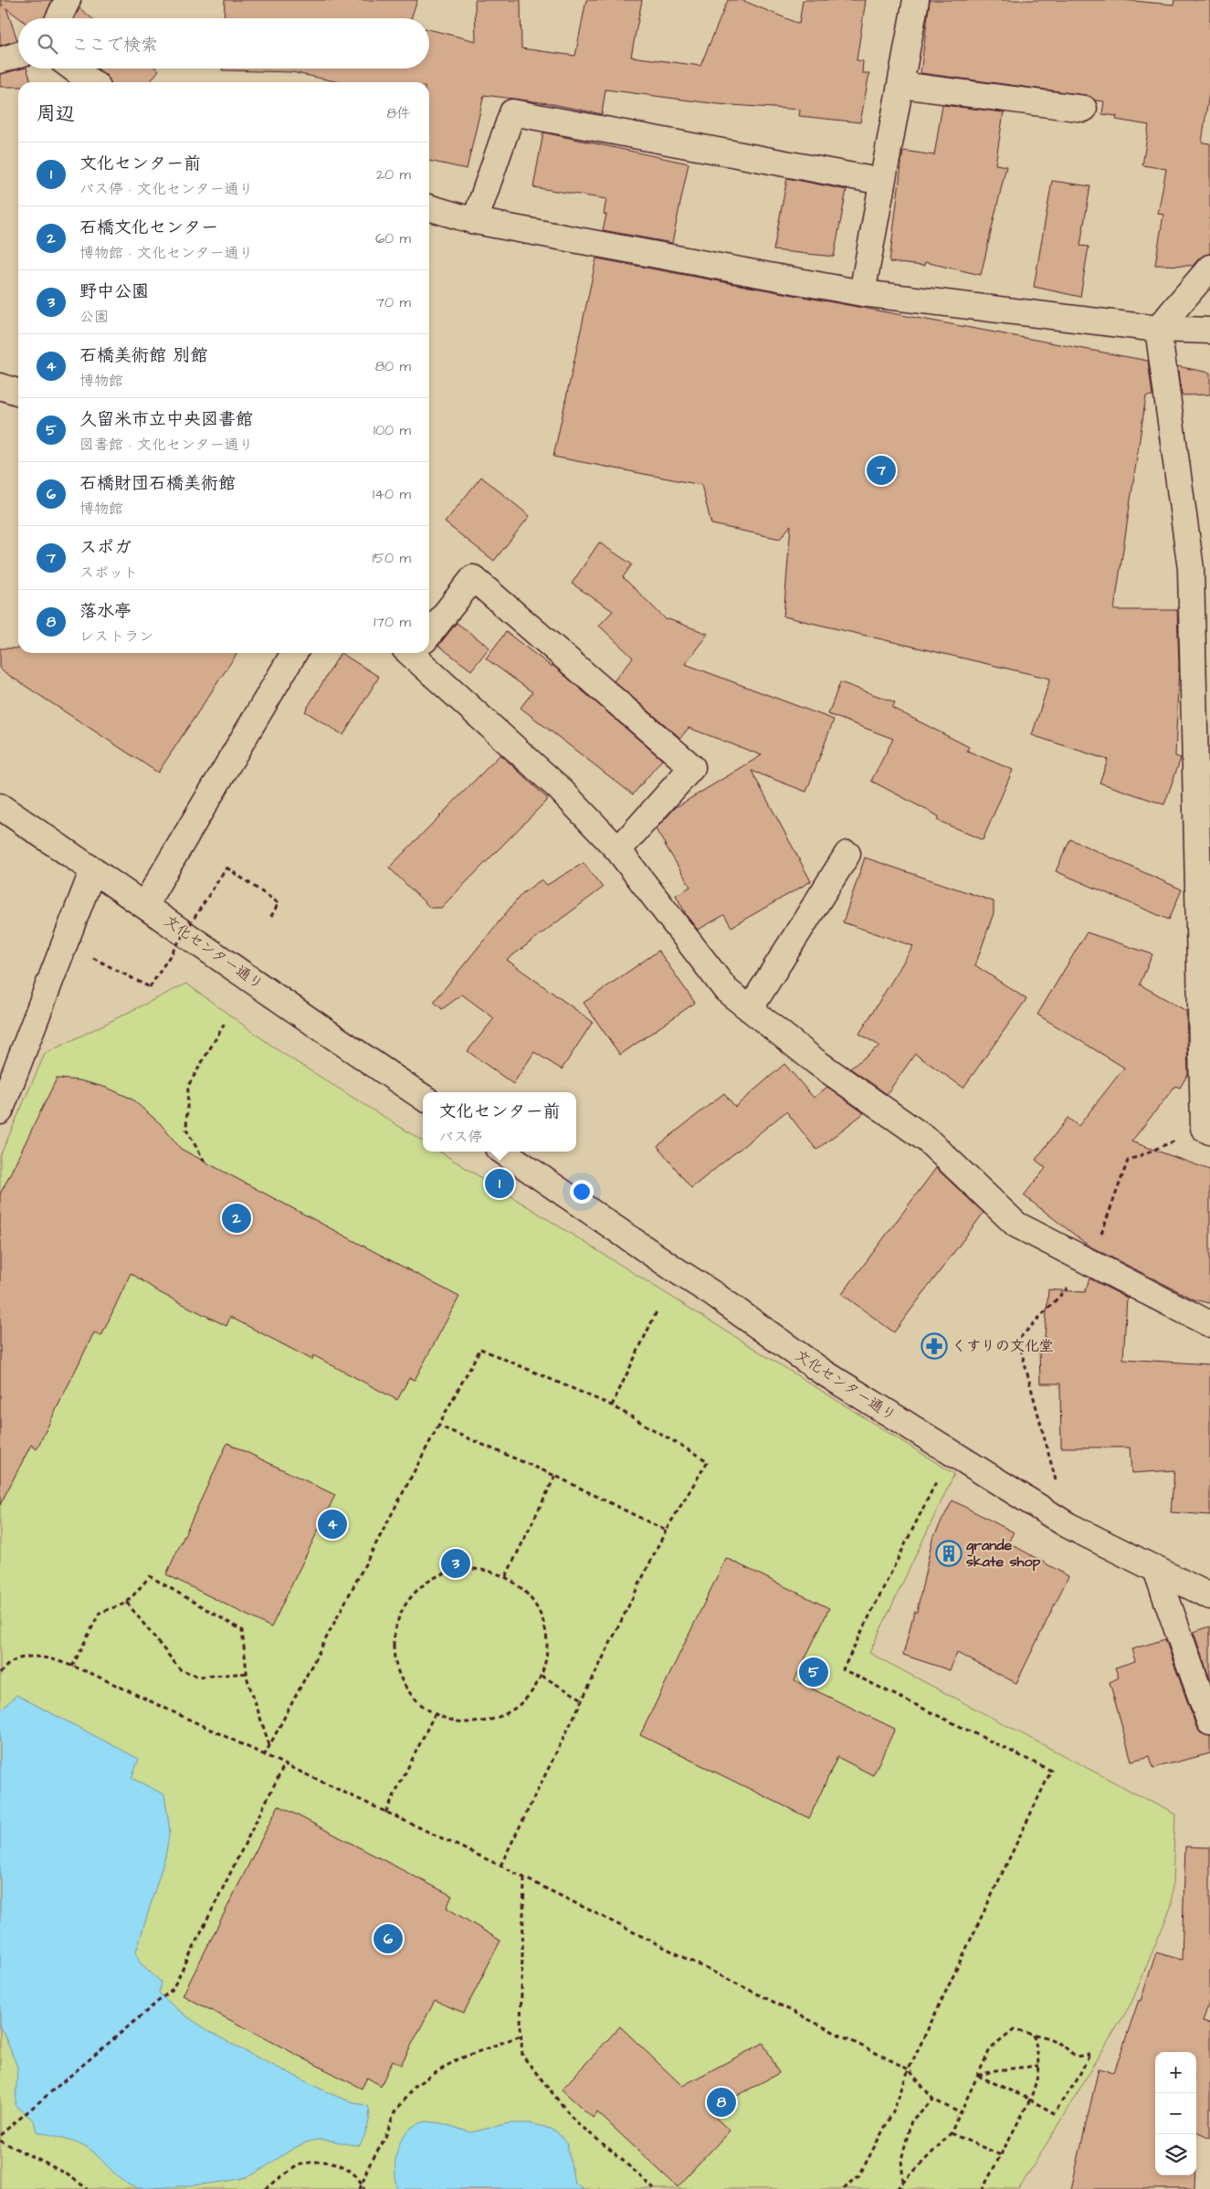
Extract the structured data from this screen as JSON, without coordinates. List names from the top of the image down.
{
  "streets": {
    "main road": ["文化センター通り"]
  },
  "places": {
    "pharmacy": ["くすりの文化堂"],
    "building": ["grande skate shop"]
  },
  "page": {
    "search": "ここで検索",
    "heading": ["周辺", "8件"],
    "list": [
      {
        "mark": "1",
        "name": "文化センター前",
        "note": "バス停 · 文化センター通り",
        "value": "20 m"
      },
      {
        "mark": "2",
        "name": "石橋文化センター",
        "note": "博物館 · 文化センター通り",
        "value": "60 m"
      },
      {
        "mark": "3",
        "name": "野中公園",
        "note": "公園",
        "value": "70 m"
      },
      {
        "mark": "4",
        "name": "石橋美術館 別館",
        "note": "博物館",
        "value": "80 m"
      },
      {
        "mark": "5",
        "name": "久留米市立中央図書館",
        "note": "図書館 · 文化センター通り",
        "value": "100 m"
      },
      {
        "mark": "6",
        "name": "石橋財団石橋美術館",
        "note": "博物館",
        "value": "140 m"
      },
      {
        "mark": "7",
        "name": "スポガ",
        "note": "スポット",
        "value": "150 m"
      },
      {
        "mark": "8",
        "name": "落水亭",
        "note": "レストラン",
        "value": "170 m"
      }
    ],
    "pins": [
      "7",
      "1",
      "2",
      "4",
      "3",
      "5",
      "6",
      "8"
    ],
    "popup": ["文化センター前", "バス停"],
    "map_buttons": ["+", "−"]
  }
}
